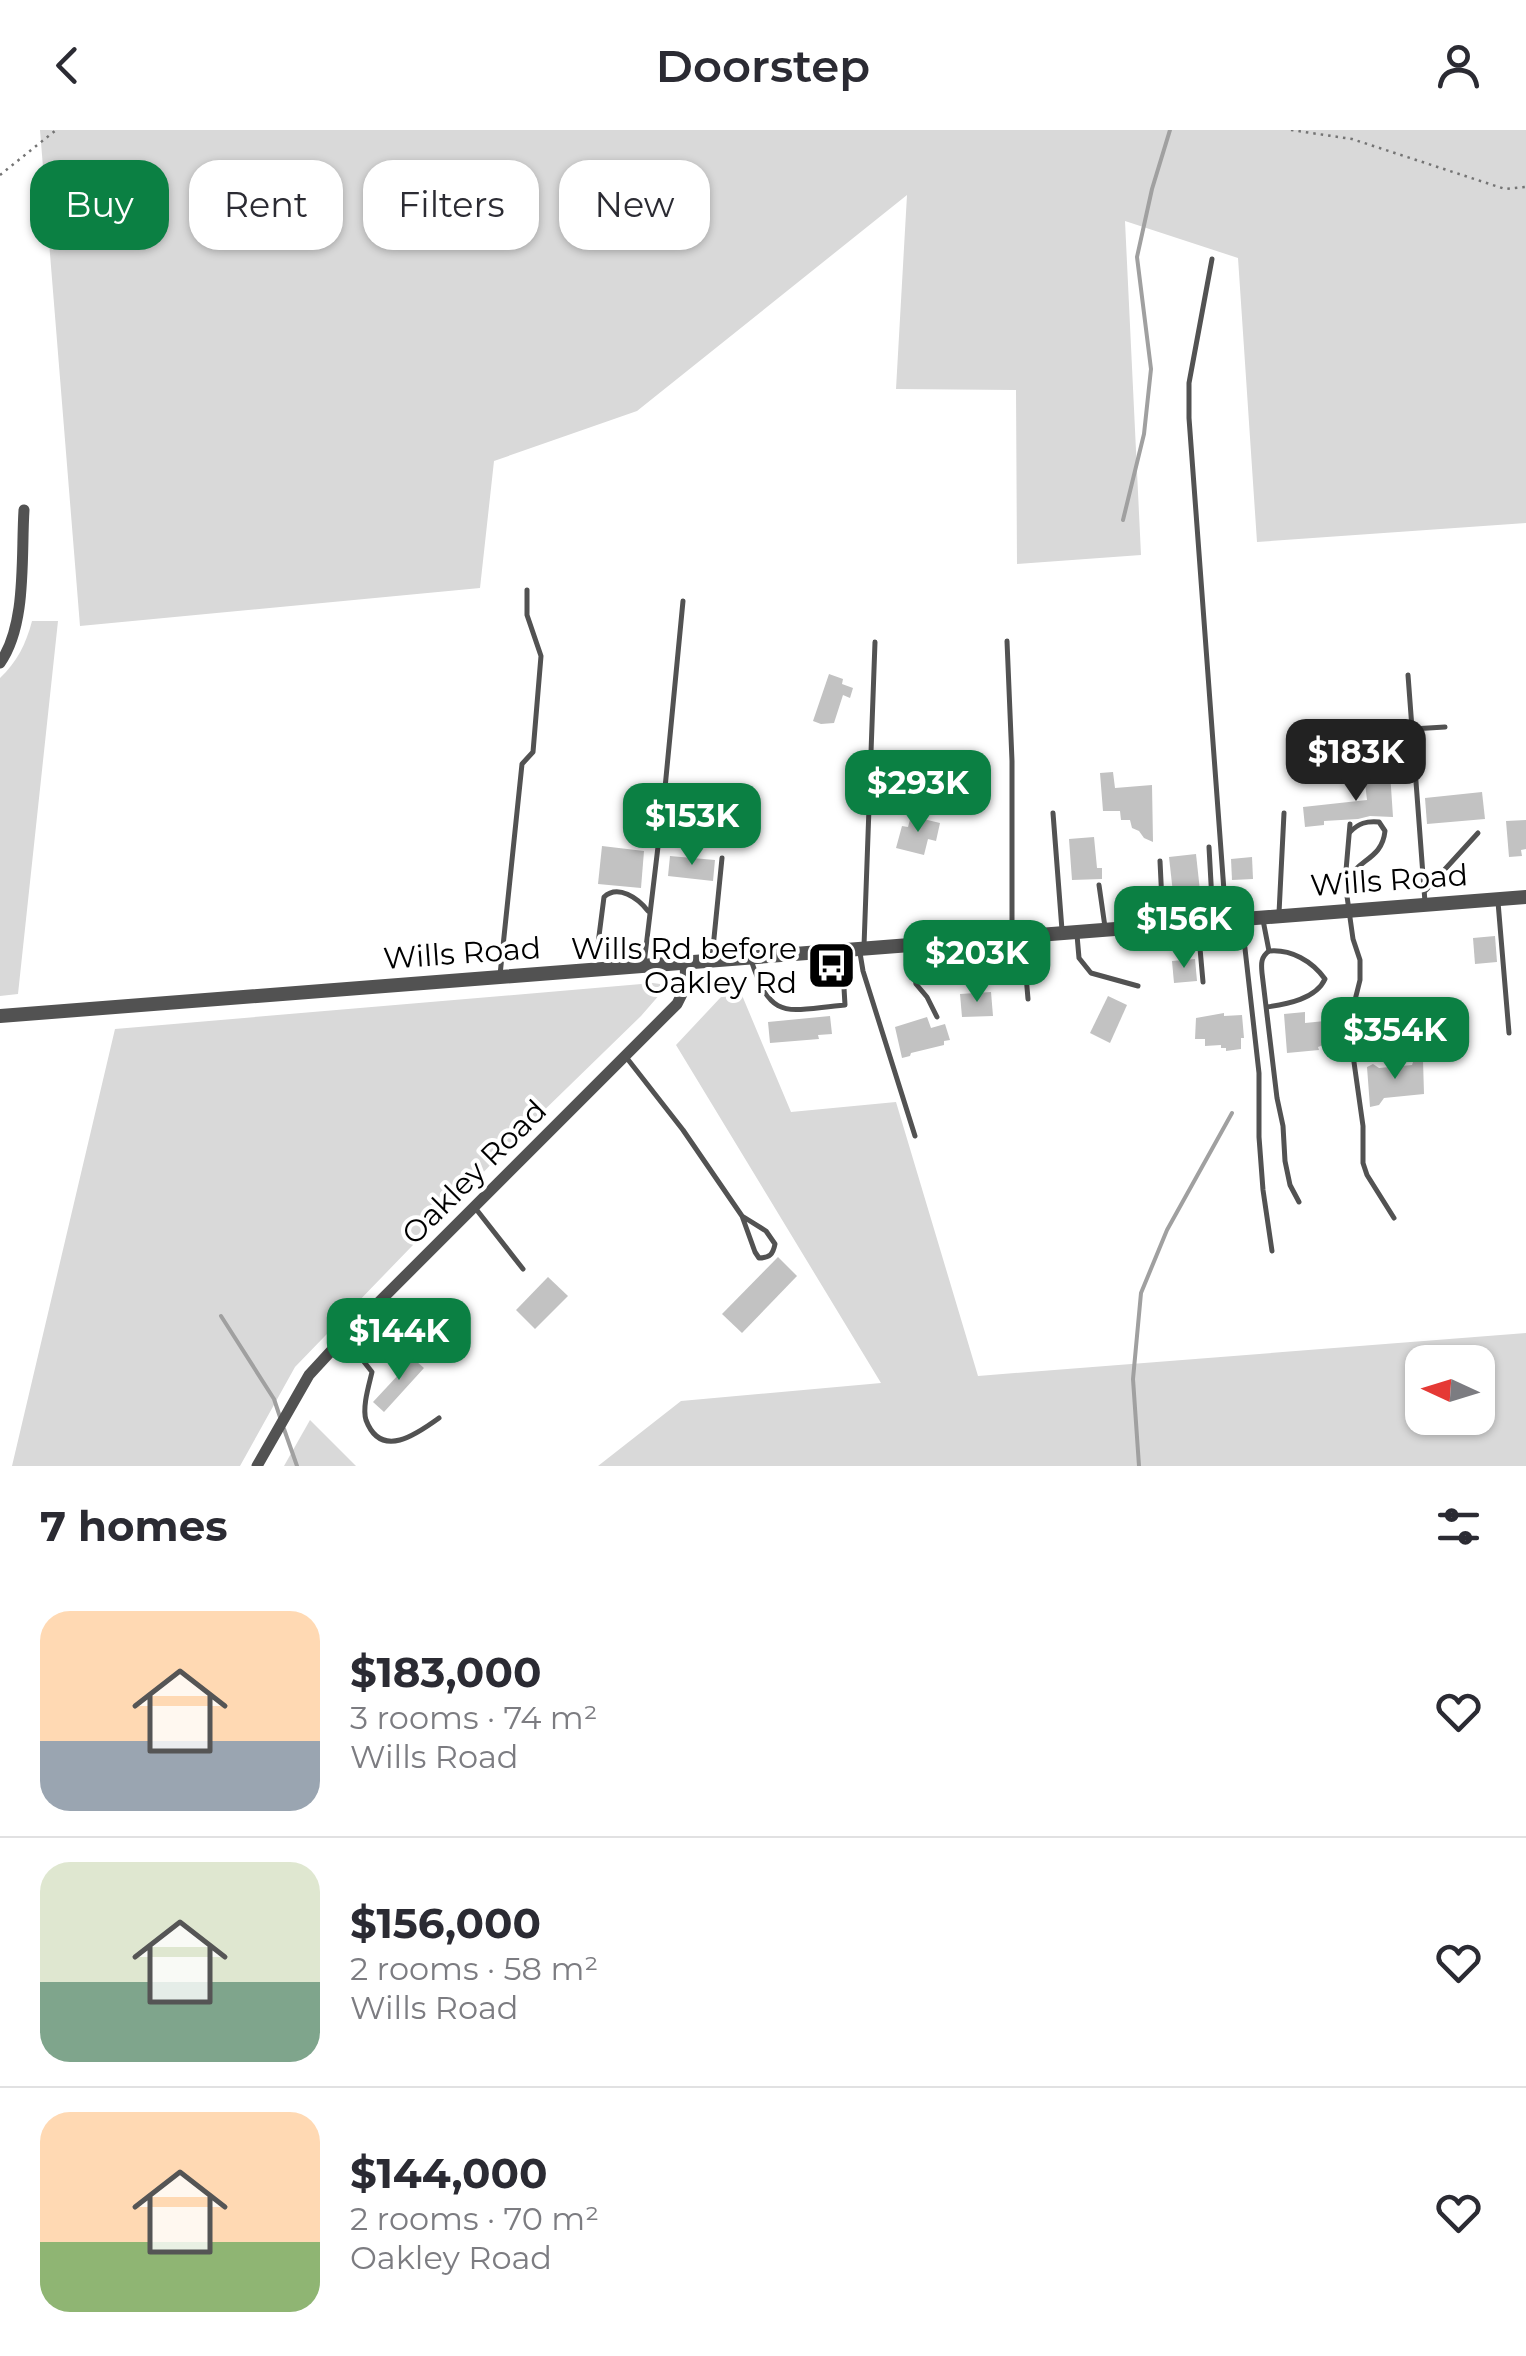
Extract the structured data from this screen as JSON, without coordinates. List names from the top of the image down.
{
  "streets": {
    "street": ["Wills Road", "Oakley Road"]
  },
  "crossings": [
    ["Wills Road", "Oakley Road"]
  ],
  "places": {
    "bus stop": ["Wills Rd before Oakley Rd"]
  },
  "north": "left",
  "page": {
    "header": "Doorstep",
    "chip": [
      "Buy",
      "Rent",
      "Filters",
      "New"
    ],
    "price": [
      "$183K",
      "$293K",
      "$153K",
      "$156K",
      "$203K",
      "$354K",
      "$144K"
    ],
    "heading": "7 homes",
    "list": [
      {
        "name": "$183,000",
        "note": "3 rooms · 74 m² · Wills Road"
      },
      {
        "name": "$156,000",
        "note": "2 rooms · 58 m² · Wills Road"
      },
      {
        "name": "$144,000",
        "note": "2 rooms · 70 m² · Oakley Road"
      }
    ]
  }
}
